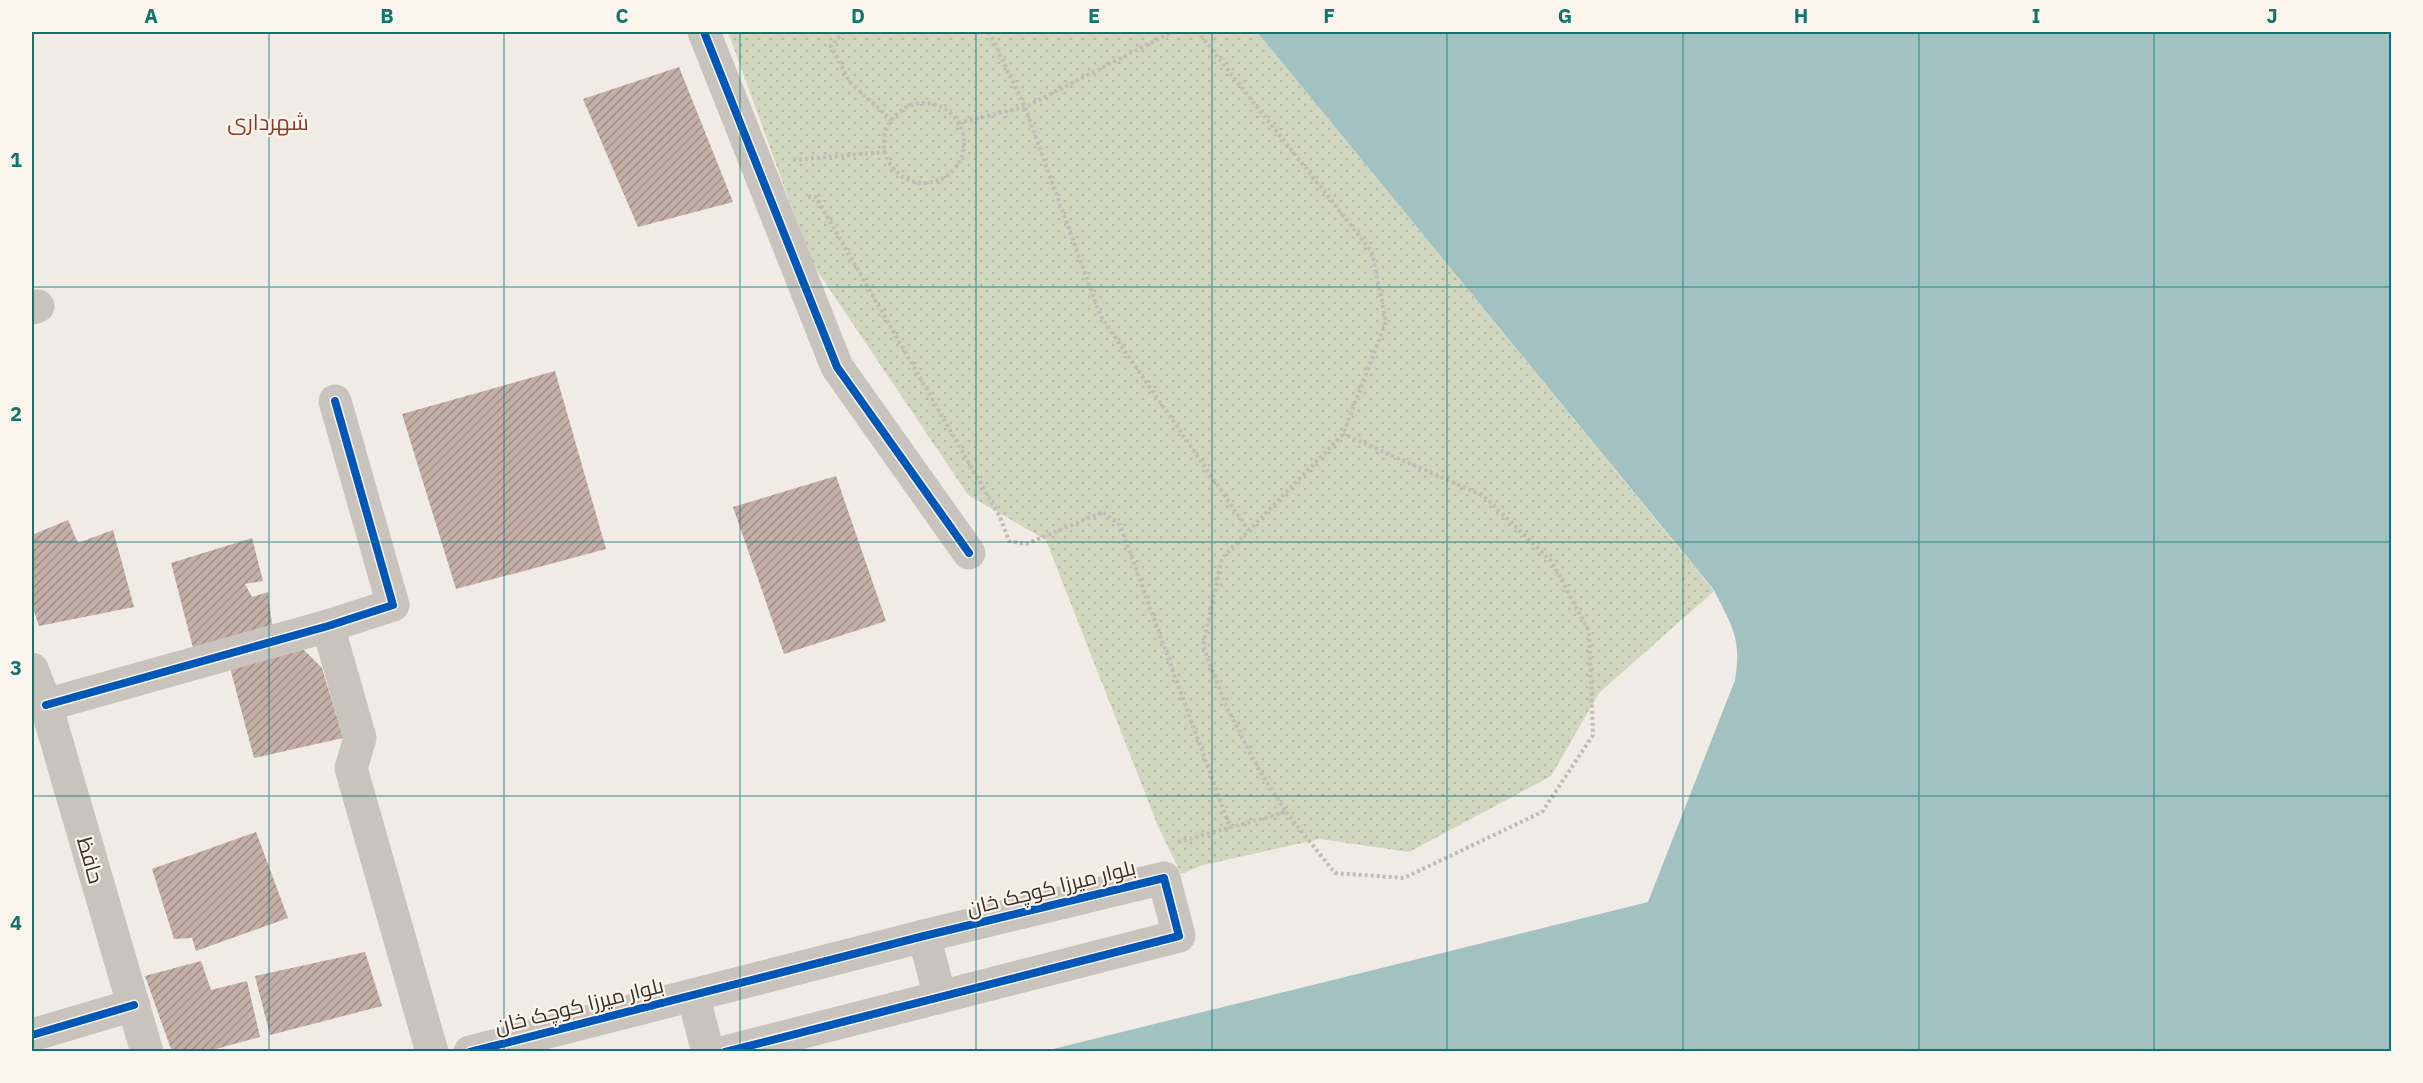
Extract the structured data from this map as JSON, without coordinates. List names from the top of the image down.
{
  "streets": {
    "street": ["حافظ", "بلوار میرزا کوچک خان"]
  },
  "districts": ["شهرداری"],
  "grid": {
    "columns": [
      "A",
      "B",
      "C",
      "D",
      "E",
      "F",
      "G",
      "H",
      "I",
      "J"
    ],
    "rows": [
      "1",
      "2",
      "3",
      "4"
    ]
  }
}
